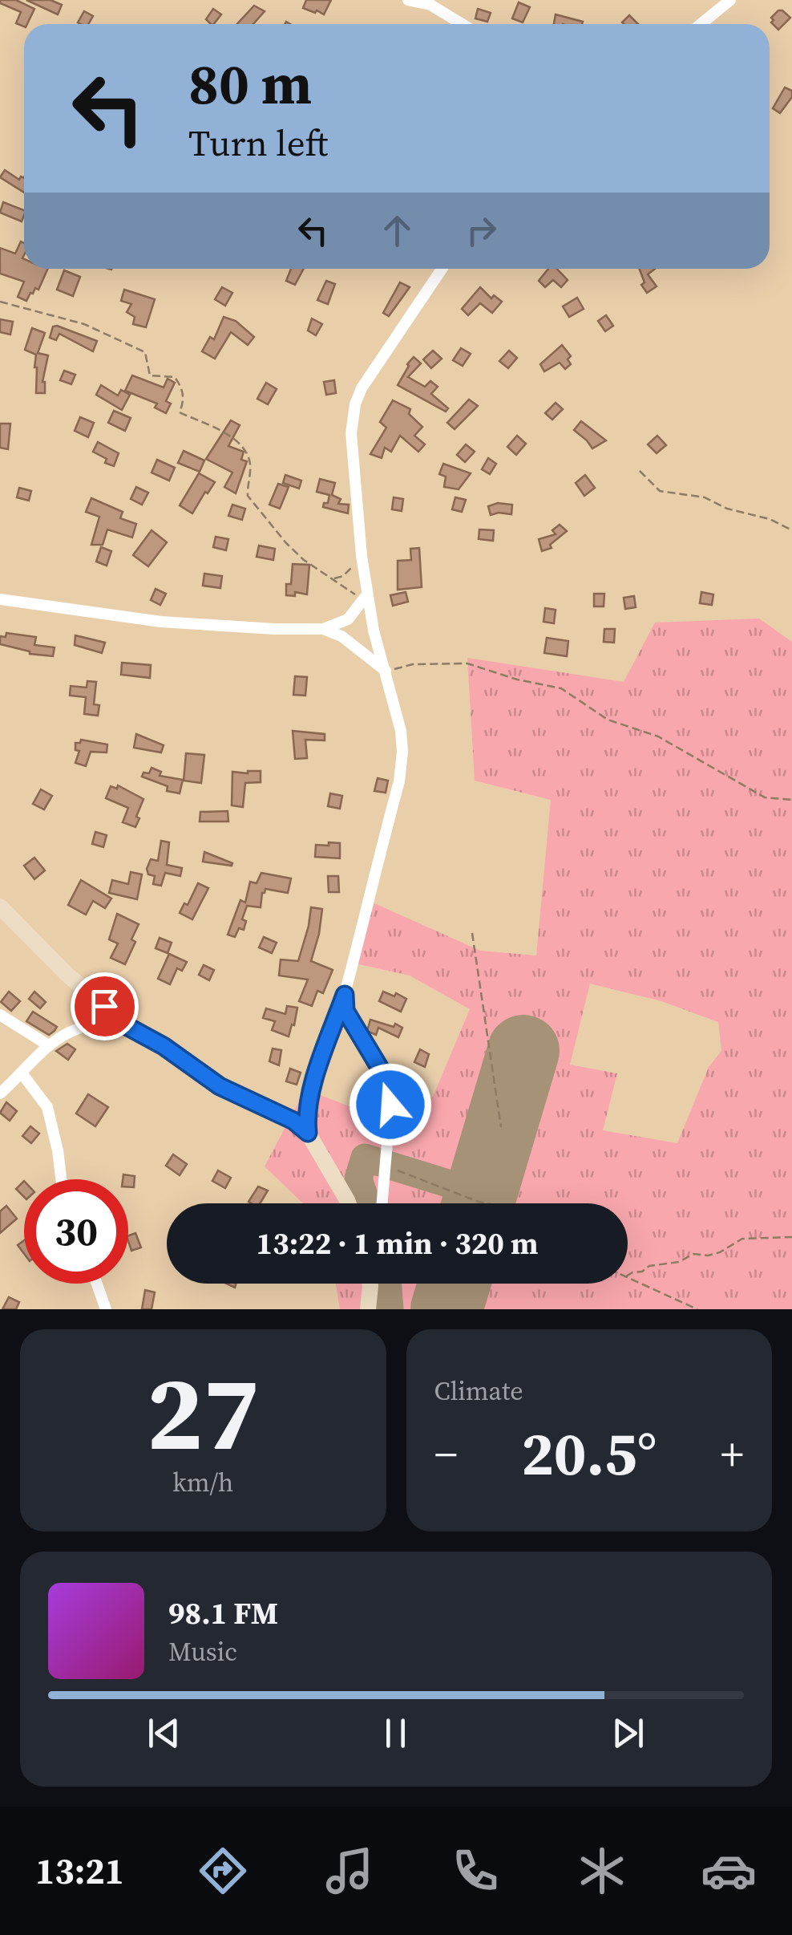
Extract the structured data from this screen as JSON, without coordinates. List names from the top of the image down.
{
  "page": {
    "turn": ["80 m", "Turn left"],
    "limit": "30",
    "trip": "13:22 · 1 min · 320 m",
    "tile": [
      ["27", "km/h"],
      "Climate"
    ],
    "heat": ["−", "20.5°", "+"],
    "song": ["98.1 FM", "Music"],
    "tabs": "13:21"
  }
}
